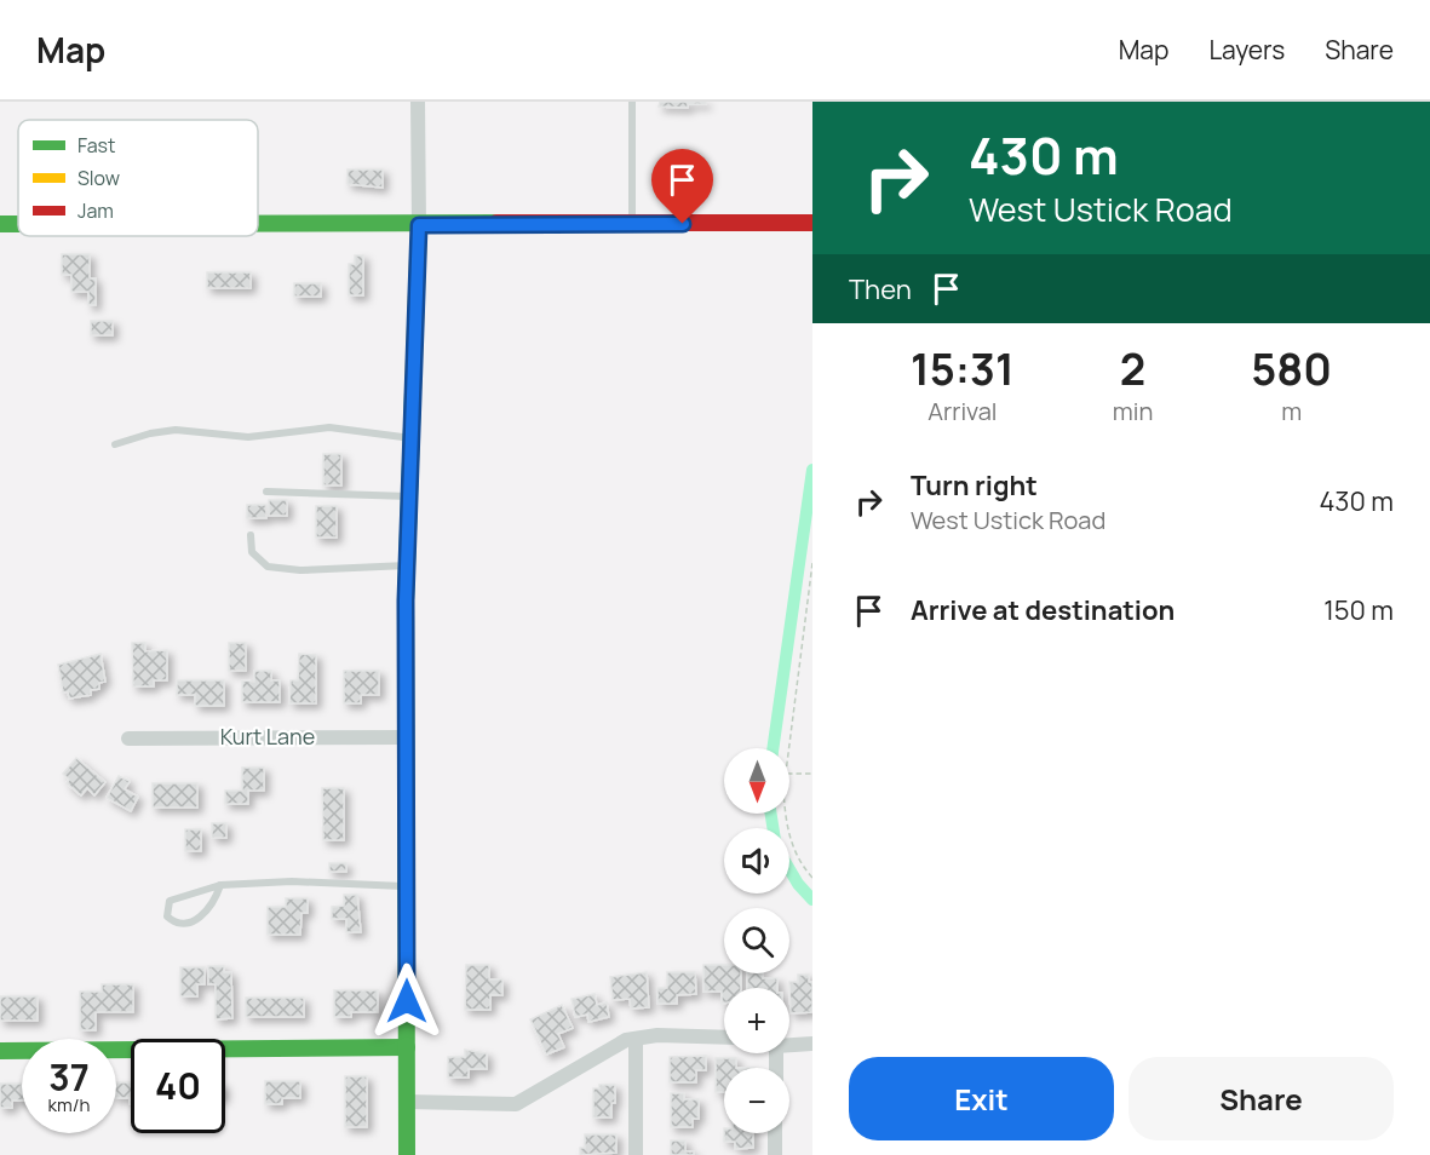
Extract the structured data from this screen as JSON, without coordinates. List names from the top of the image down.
{
  "streets": {
    "street": ["Kurt Lane"]
  },
  "legend": ["Fast", "Slow", "Jam"],
  "north": "bottom",
  "page": {
    "header": "Map",
    "nav": ["Map", "Layers", "Share"],
    "turn": ["430 m", "West Ustick Road"],
    "then": "Then",
    "eta": [
      "15:31",
      "Arrival",
      "2",
      "min",
      "580",
      "m"
    ],
    "list": [
      {
        "name": "Turn right",
        "note": "West Ustick Road",
        "value": "430 m"
      },
      {
        "name": "Arrive at destination",
        "value": "150 m"
      }
    ],
    "map_buttons": ["+", "−"],
    "speed": "37 km/h",
    "limit": "40",
    "buttons": ["Exit", "Share"]
  }
}
